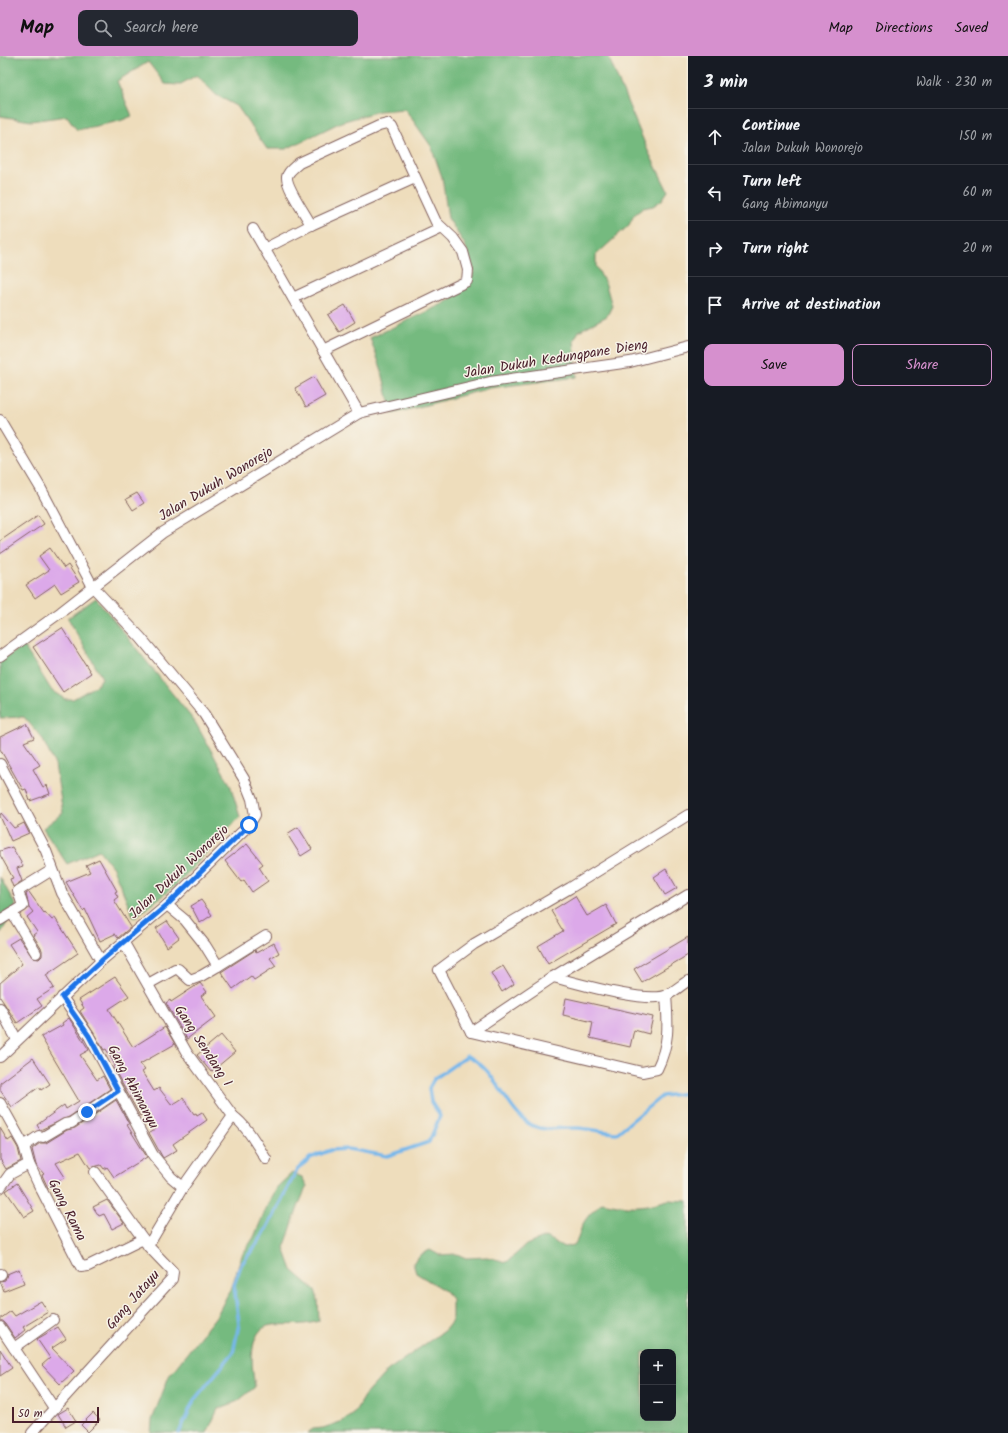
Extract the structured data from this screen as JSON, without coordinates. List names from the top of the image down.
{
  "streets": {
    "street": [
      "Jalan Dukuh Kedungpane Dieng",
      "Jalan Dukuh Wonorejo",
      "Gang Sendang I",
      "Gang Abimanyu",
      "Gang Rama",
      "Gang Jatayu"
    ]
  },
  "crossings": [
    ["Jalan Dukuh Kedungpane Dieng", "Jalan Dukuh Wonorejo"],
    ["Jalan Dukuh Wonorejo", "Gang Sendang I"],
    ["Jalan Dukuh Wonorejo", "Gang Abimanyu"],
    ["Gang Rama", "Gang Jatayu"]
  ],
  "scale_bar": "50 m",
  "page": {
    "header": "Map",
    "search": "Search here",
    "nav": ["Map", "Directions", "Saved"],
    "heading": ["3 min", "Walk · 230 m"],
    "list": [
      ["Continue", "Jalan Dukuh Wonorejo", "150 m"],
      ["Turn left", "Gang Abimanyu", "60 m"],
      ["Turn right", "20 m"],
      "Arrive at destination"
    ],
    "buttons": ["Save", "Share"],
    "map_buttons": ["+", "−"],
    "scale": "50 m"
  }
}
